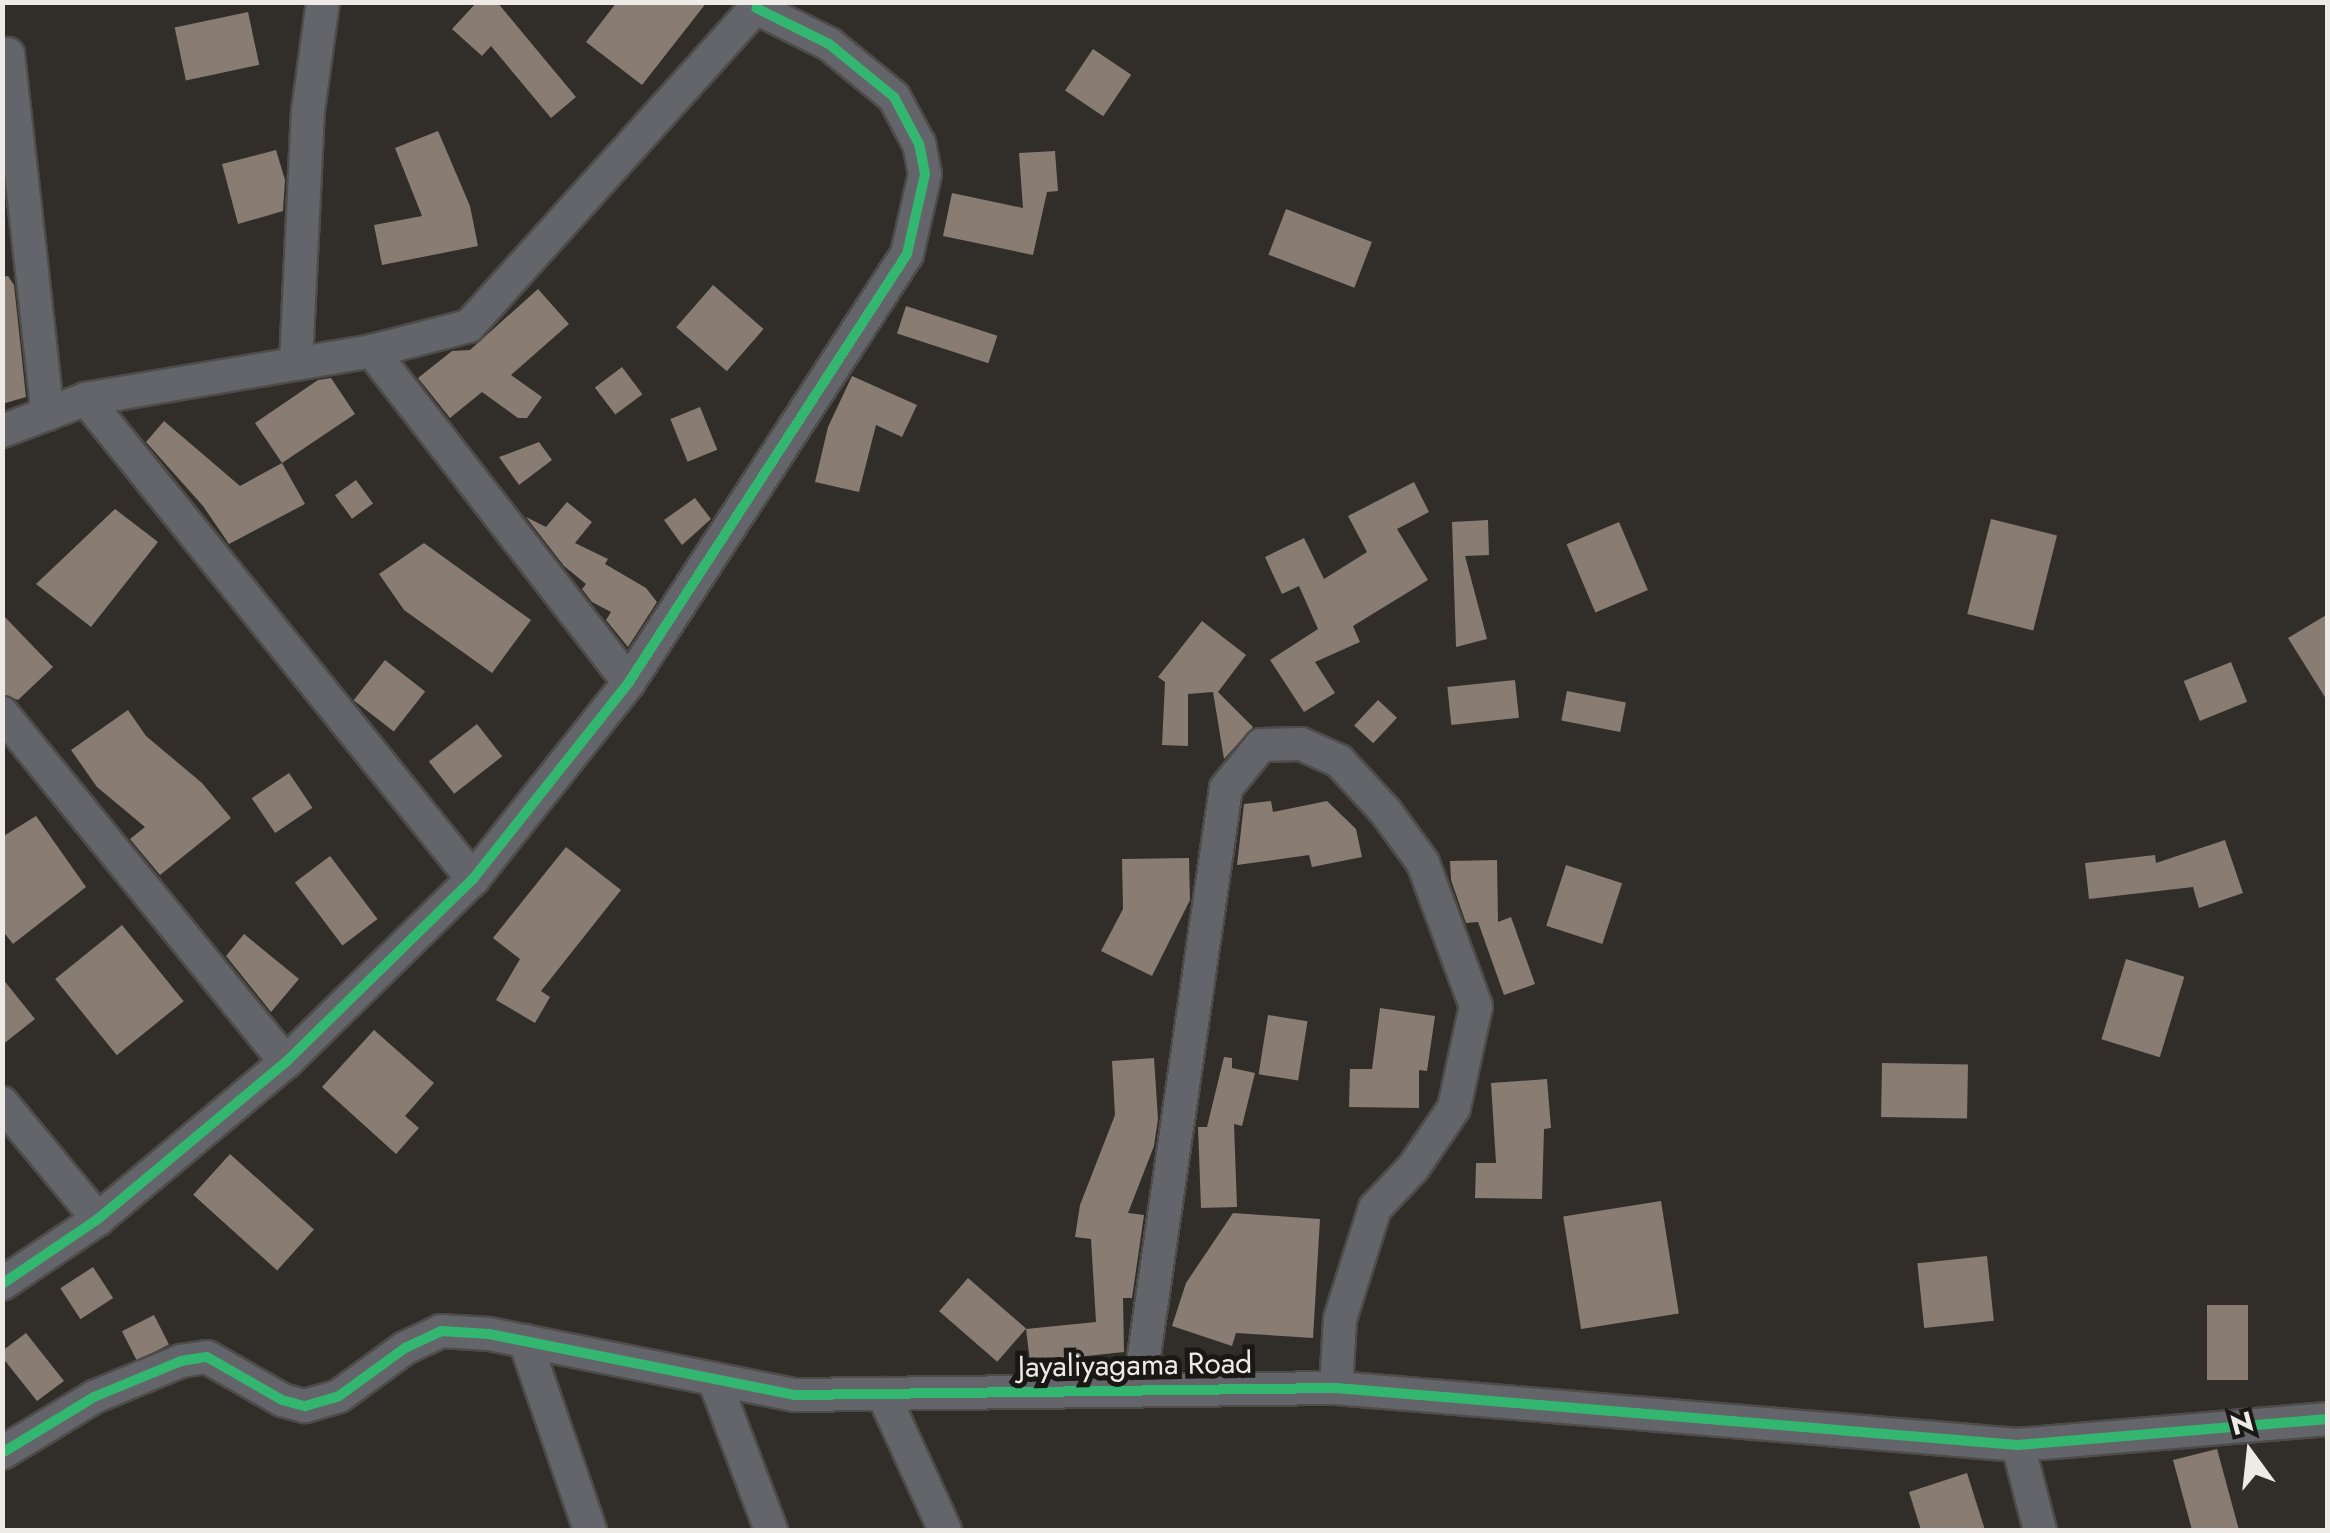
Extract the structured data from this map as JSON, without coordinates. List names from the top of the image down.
{
  "streets": {
    "street": ["Jayaliyagama Road"]
  },
  "north": "top"
}
